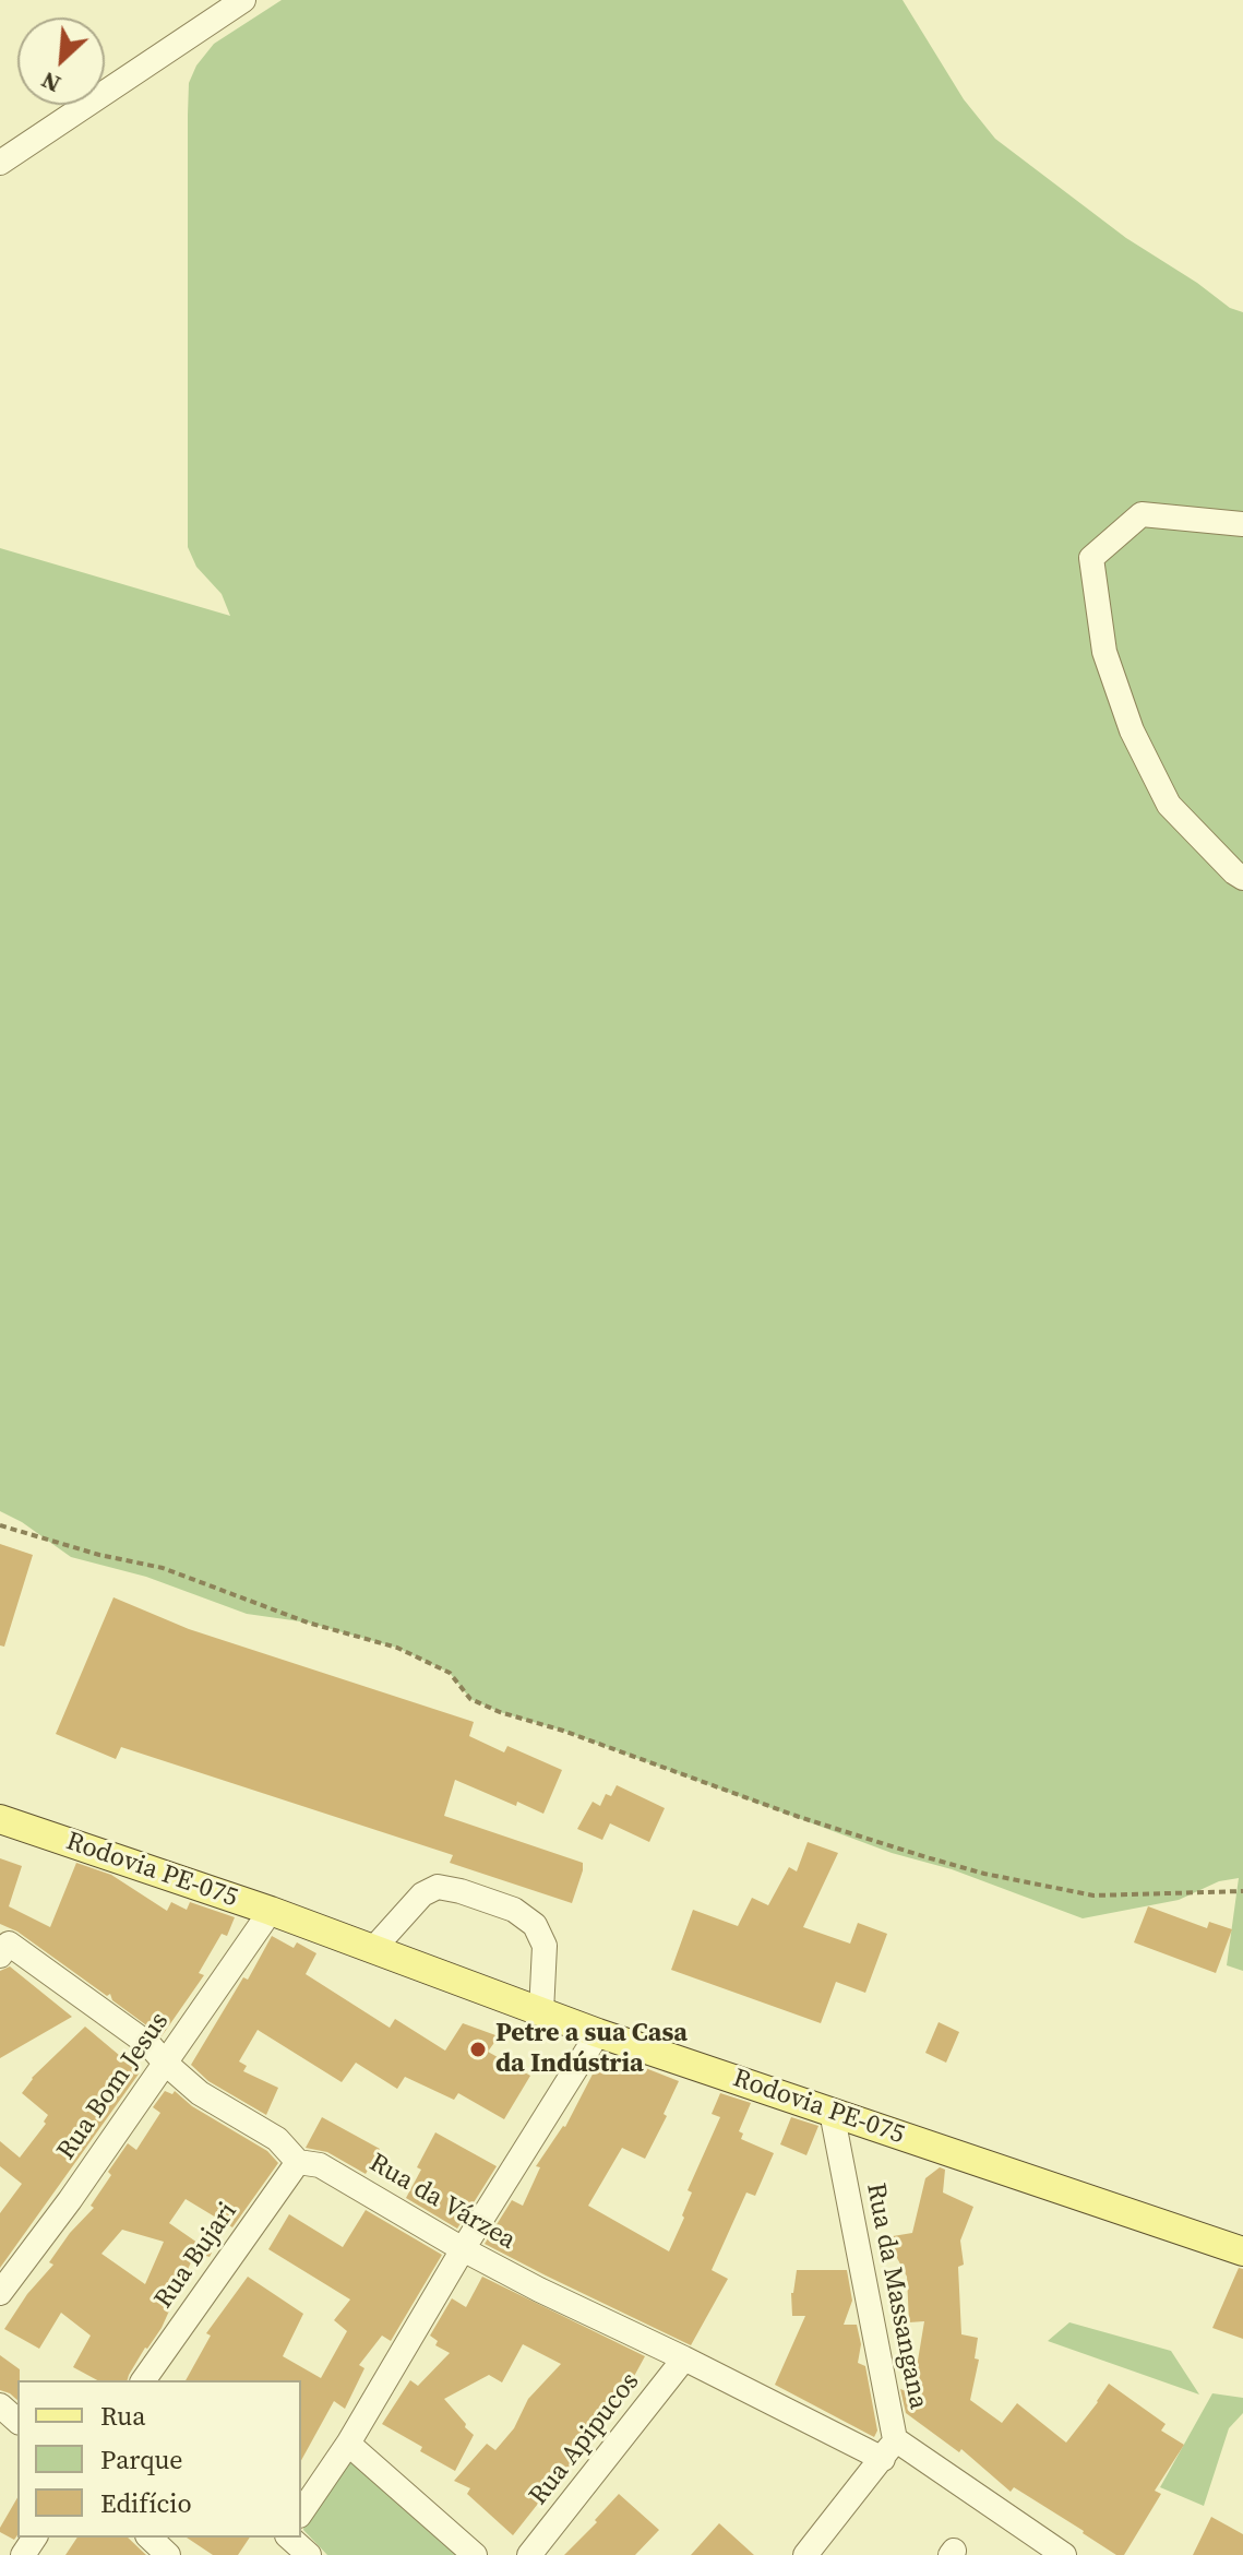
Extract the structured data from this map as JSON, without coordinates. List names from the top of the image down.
{
  "streets": {
    "main road": ["Rodovia PE-075"],
    "street": [
      "Rua Bom Jesus",
      "Rua da Várzea",
      "Rua Bujari",
      "Rua da Massangana",
      "Rua Apipucos"
    ]
  },
  "crossings": [
    ["Rodovia PE-075", "Rua Bom Jesus"],
    ["Rodovia PE-075", "Rua da Massangana"],
    ["Rua Bom Jesus", "Rua da Várzea"],
    ["Rua da Várzea", "Rua Bujari"],
    ["Rua da Várzea", "Rua da Massangana"],
    ["Rua da Várzea", "Rua Apipucos"]
  ],
  "places": ["Petre a sua Casa da Indústria"],
  "legend": ["Rua", "Parque", "Edifício"],
  "north": "bottom left"
}
